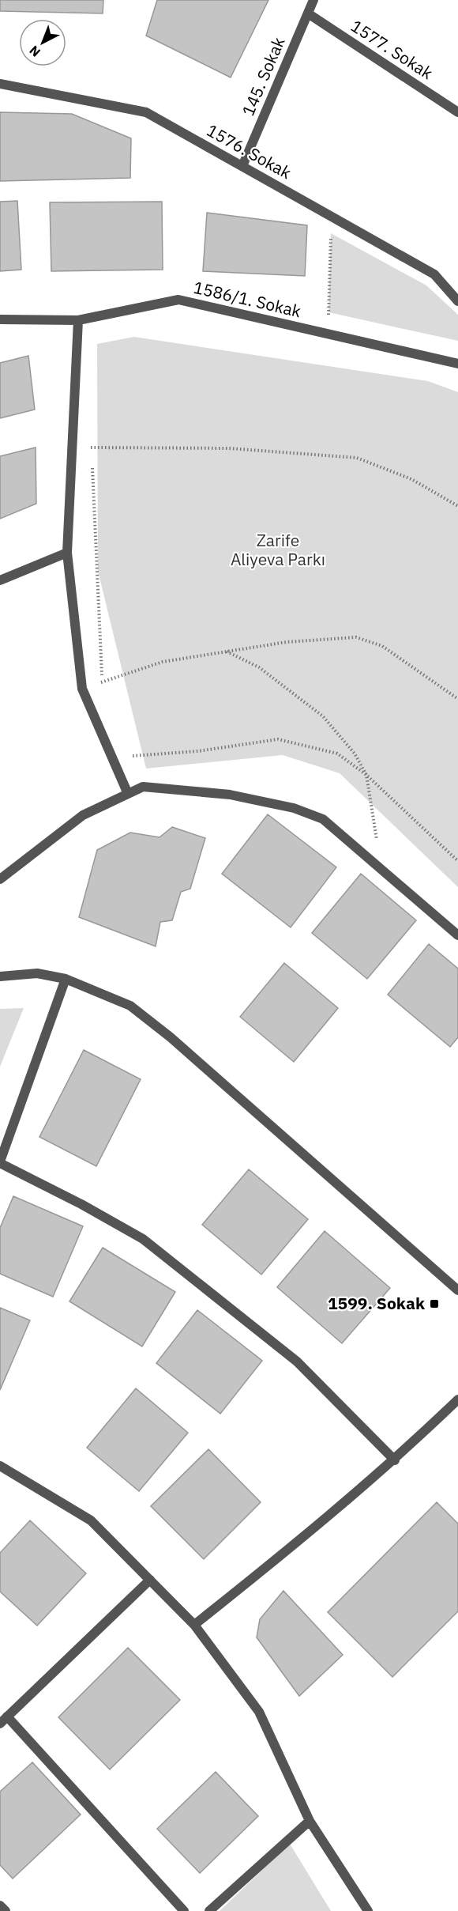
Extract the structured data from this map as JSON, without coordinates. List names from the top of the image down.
{
  "streets": {
    "street": [
      "1577. Sokak",
      "145. Sokak",
      "1576. Sokak",
      "1586/1. Sokak"
    ]
  },
  "crossings": [
    ["1577. Sokak", "145. Sokak"],
    ["145. Sokak", "1576. Sokak"]
  ],
  "parks": ["Zarife Aliyeva Parkı"],
  "places": {
    "transit": ["1599. Sokak"]
  },
  "north": "bottom left"
}
